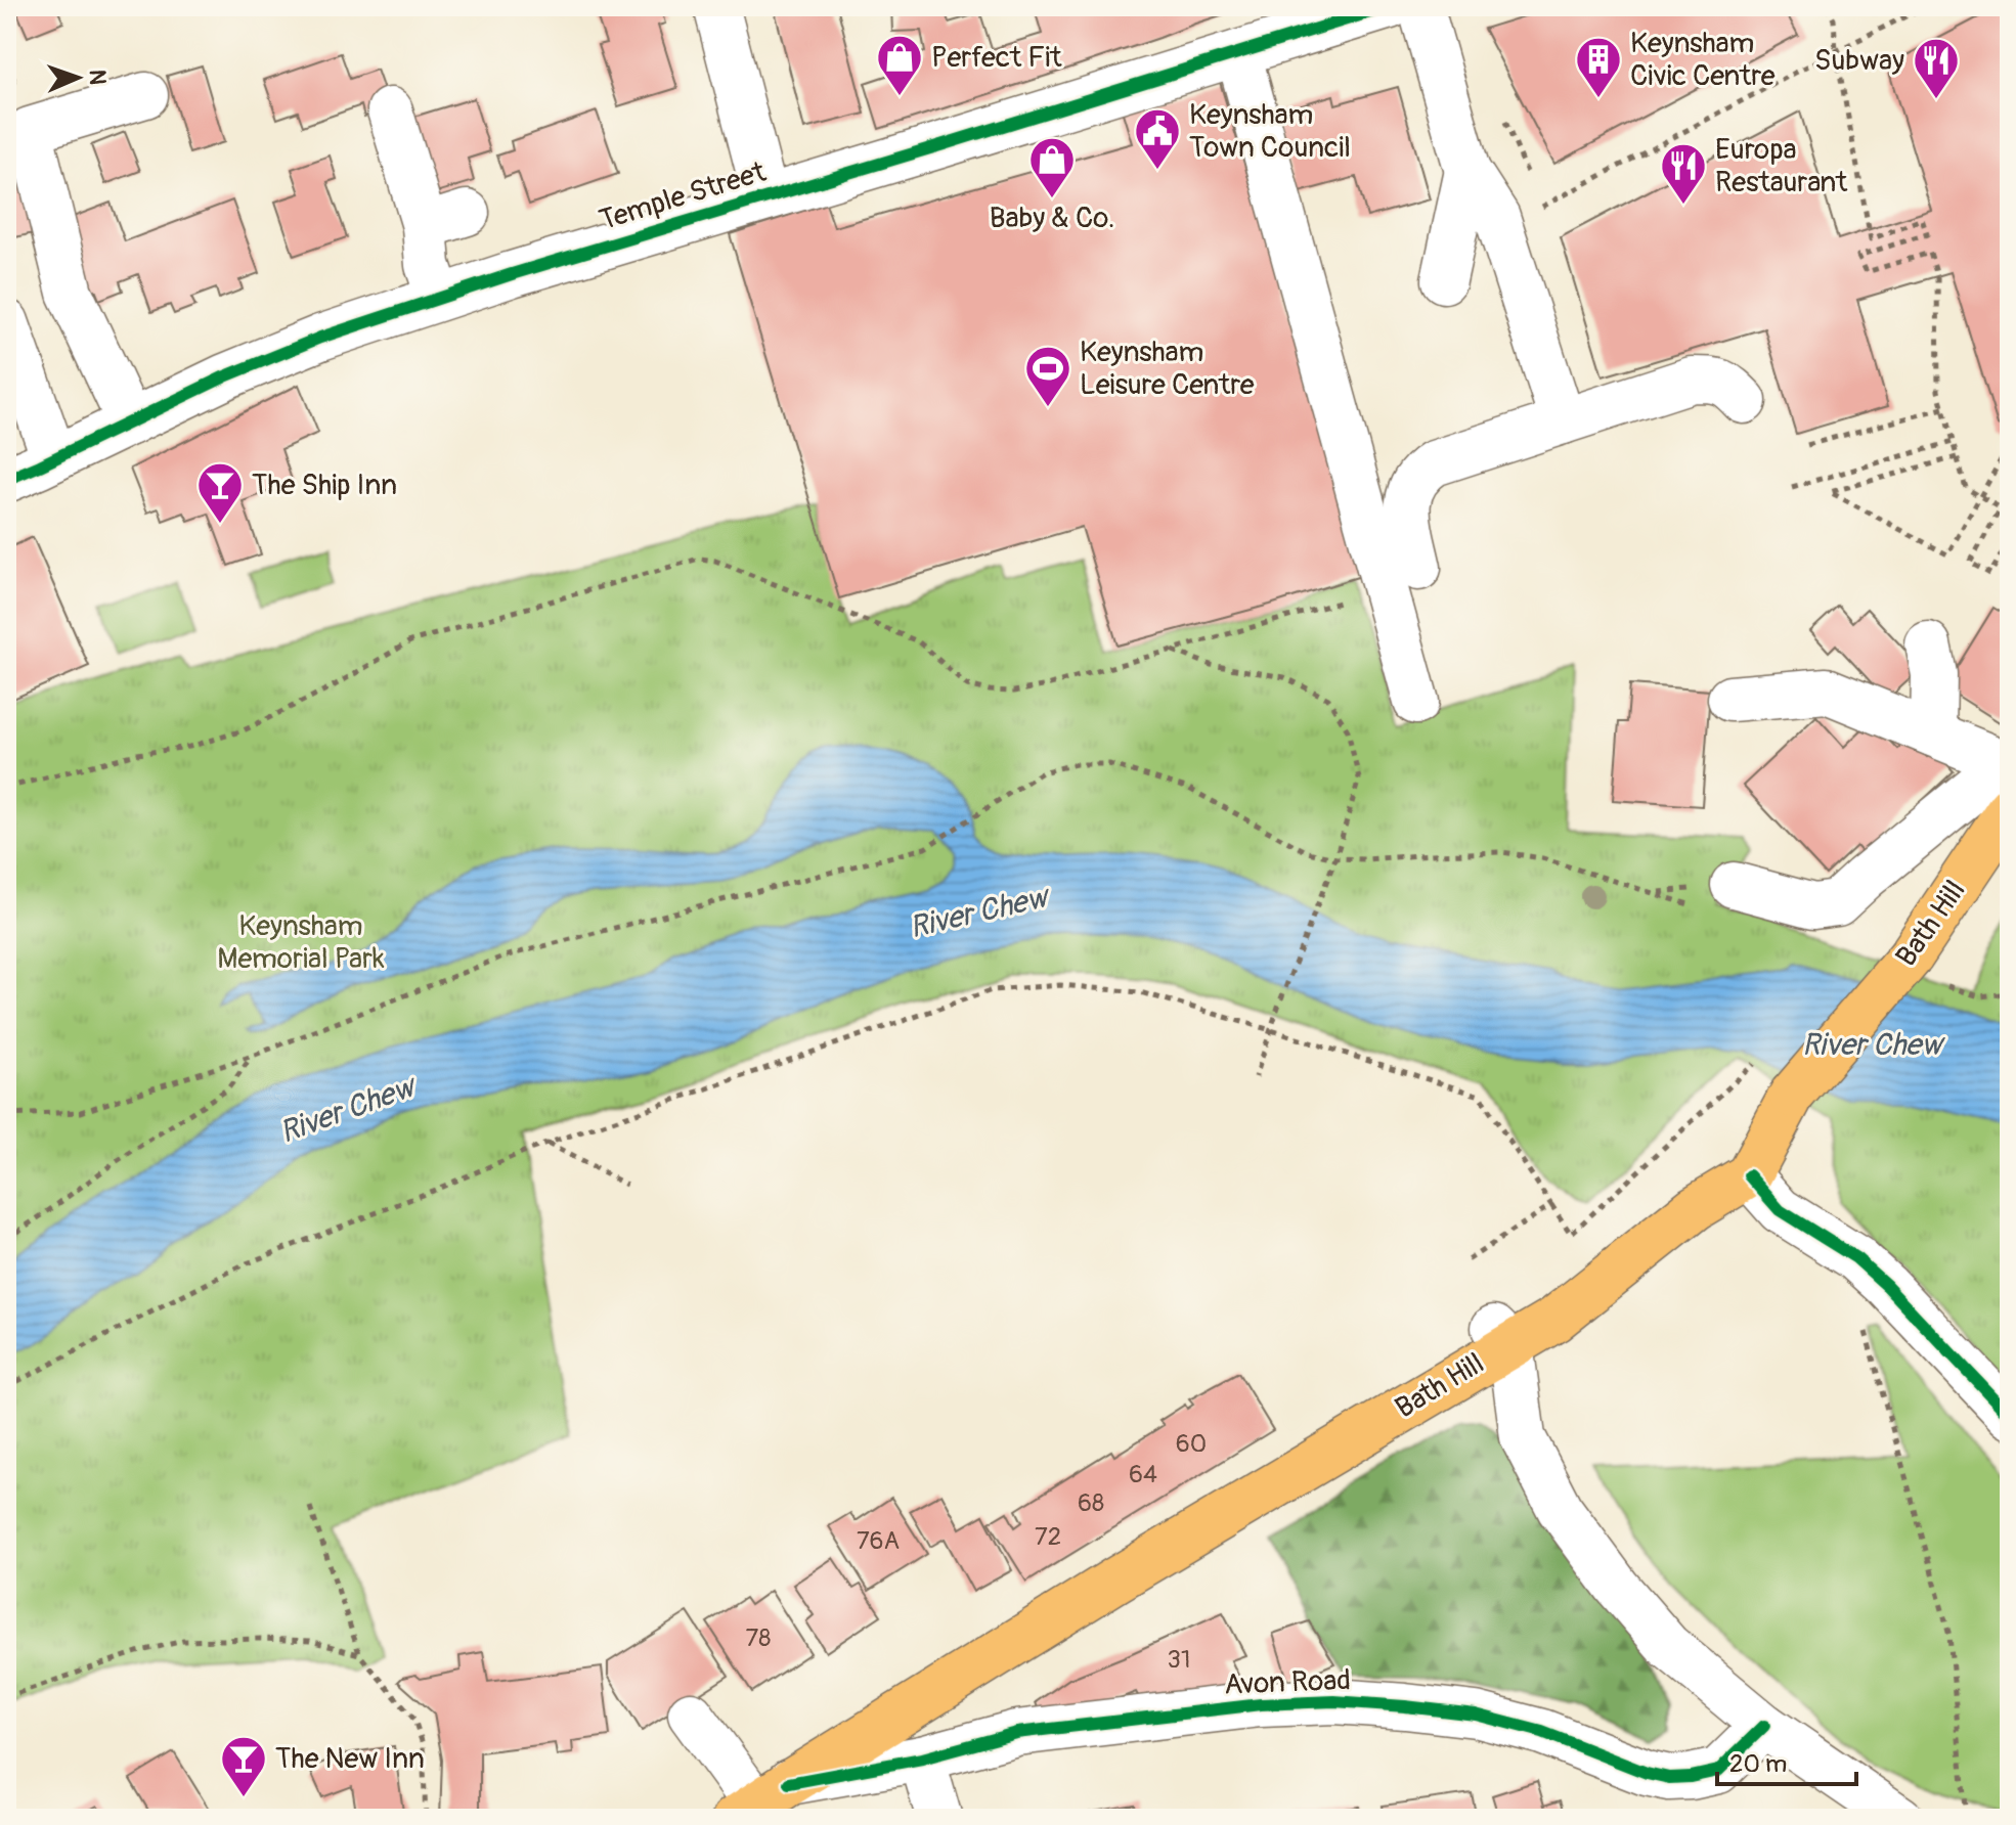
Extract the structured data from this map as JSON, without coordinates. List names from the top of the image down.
{
  "streets": {
    "main road": ["Bath Hill"],
    "street": ["Temple Street", "Avon Road"]
  },
  "crossings": [
    ["Bath Hill", "Avon Road"]
  ],
  "water": ["River Chew"],
  "parks": ["Keynsham Memorial Park"],
  "places": {
    "shop": ["Perfect Fit", "Baby & Co."],
    "building": ["Keynsham Civic Centre"],
    "restaurant": ["Subway", "Europa Restaurant"],
    "public building": ["Keynsham Town Council"],
    "sports": ["Keynsham Leisure Centre"],
    "bar": ["The Ship Inn", "The New Inn"]
  },
  "house_numbers": [
    "60",
    "64",
    "68",
    "72",
    "76A",
    "78",
    "31"
  ],
  "scale_bar": "20 m",
  "north": "right"
}
